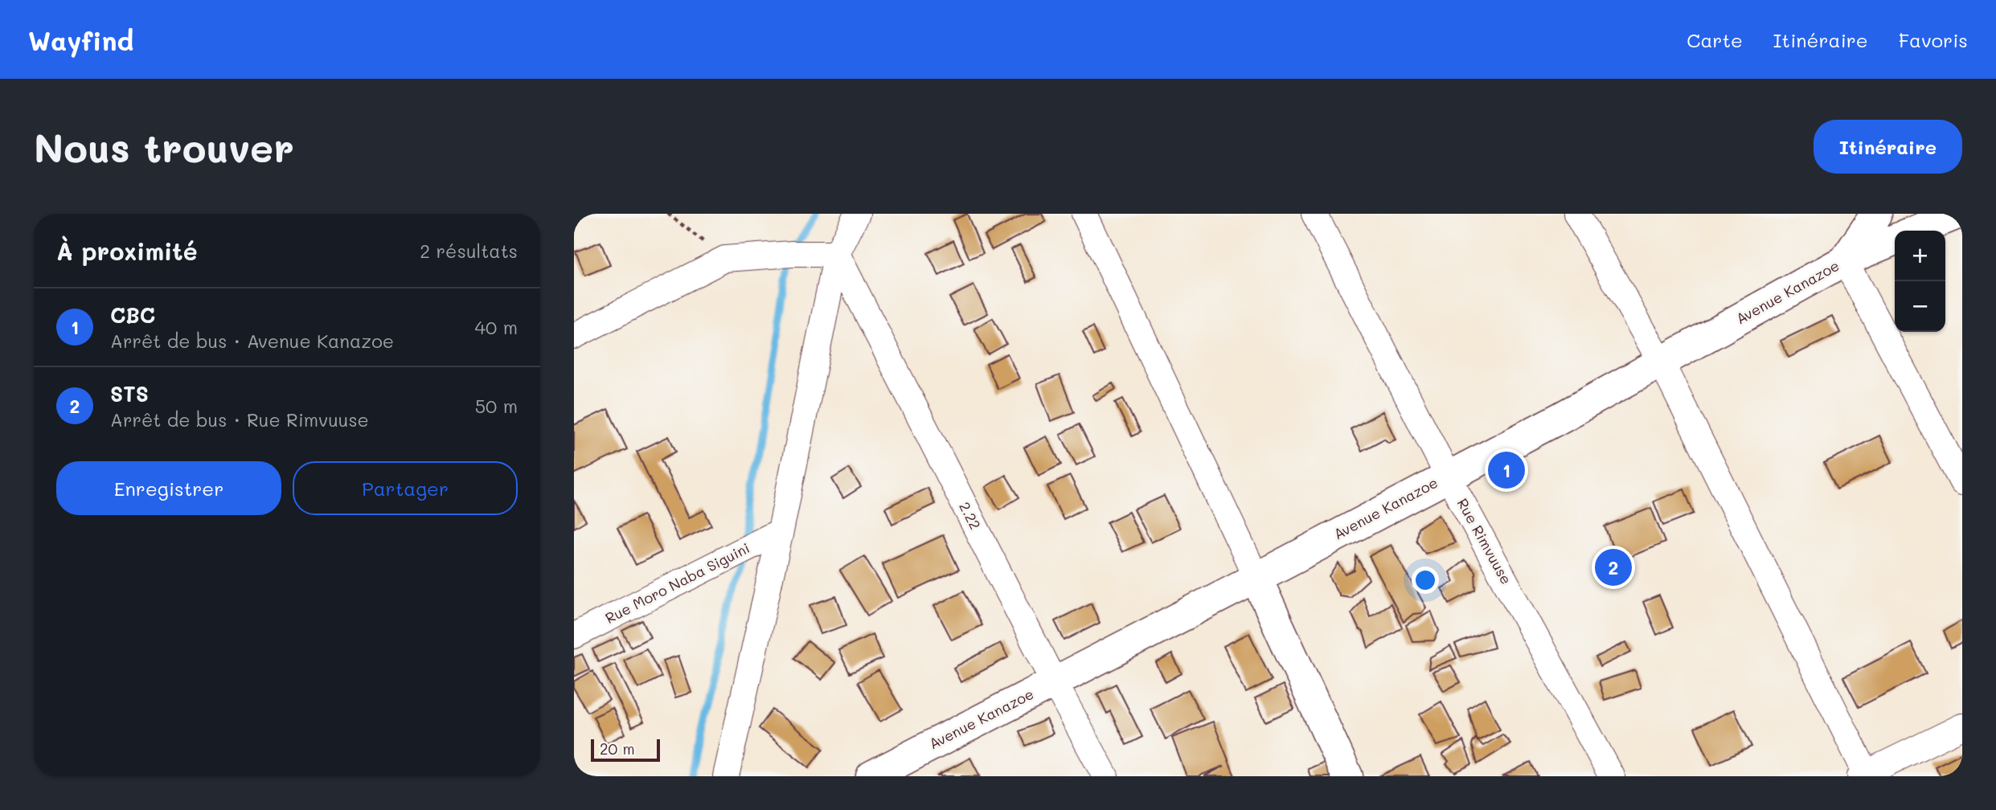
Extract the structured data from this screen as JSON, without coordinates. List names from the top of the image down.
{
  "streets": {
    "street": [
      "Avenue Kanazoe",
      "2.22",
      "Rue Rimvuuse",
      "Rue Moro Naba Siguini"
    ]
  },
  "crossings": [
    ["Avenue Kanazoe", "2.22"],
    ["Avenue Kanazoe", "Rue Rimvuuse"]
  ],
  "scale_bar": "20 m",
  "page": {
    "header": "Wayfind",
    "nav": ["Carte", "Itinéraire", "Favoris"],
    "buttons": [
      "Itinéraire",
      ["Enregistrer", "Partager"]
    ],
    "title": "Nous trouver",
    "heading": ["À proximité", "2 résultats"],
    "map_buttons": ["+", "−"],
    "list": [
      {
        "mark": "1",
        "name": "CBC",
        "note": "Arrêt de bus · Avenue Kanazoe",
        "value": "40 m"
      },
      {
        "mark": "2",
        "name": "STS",
        "note": "Arrêt de bus · Rue Rimvuuse",
        "value": "50 m"
      }
    ],
    "pins": ["1", "2"],
    "scale": "20 m"
  }
}
